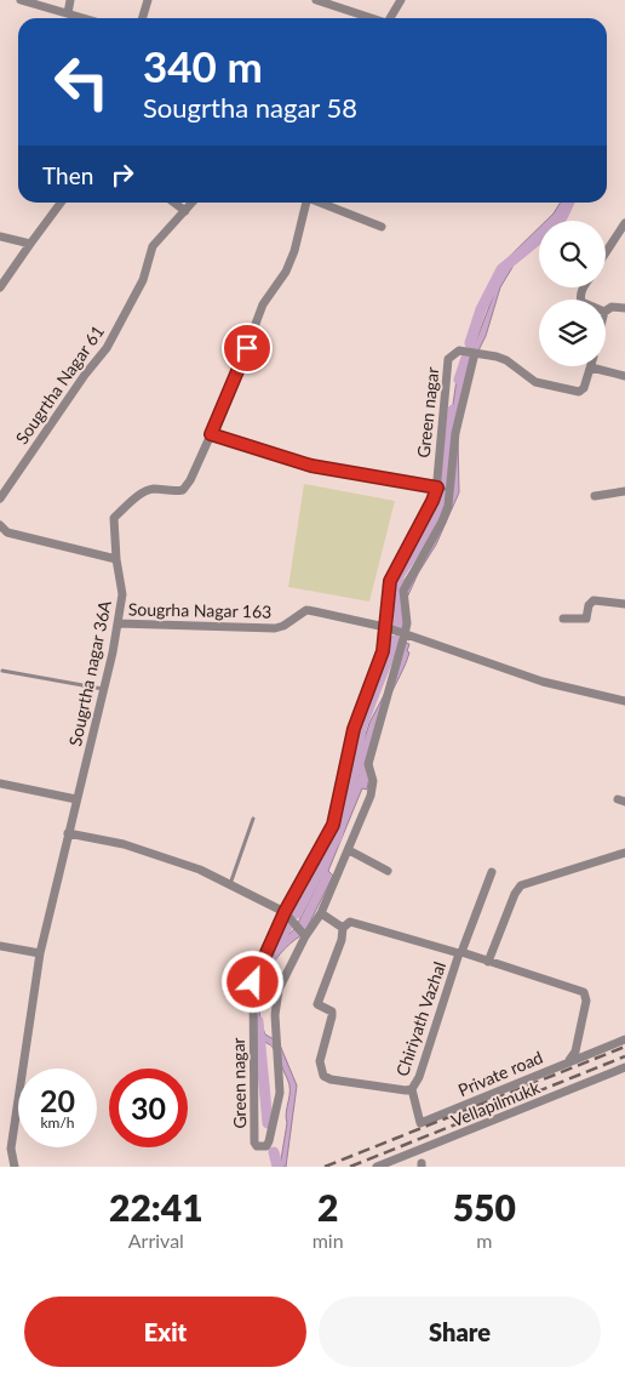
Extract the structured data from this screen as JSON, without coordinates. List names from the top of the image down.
{
  "streets": {
    "street": [
      "Sougrtha Nagar 61",
      "Green nagar",
      "Sougrha Nagar 163",
      "Sougrtha nagar 36A",
      "Chiriyath Vazhal",
      "Private road",
      "Vellapilmukk"
    ]
  },
  "crossings": [
    ["Green nagar", "Sougrha Nagar 163"],
    ["Sougrha Nagar 163", "Sougrtha nagar 36A"],
    ["Chiriyath Vazhal", "Private road"]
  ],
  "page": {
    "turn": ["340 m", "Sougrtha nagar 58"],
    "then": "Then",
    "speed": "20 km/h",
    "limit": "30",
    "eta": [
      "22:41",
      "Arrival",
      "2",
      "min",
      "550",
      "m"
    ],
    "buttons": ["Exit", "Share"]
  }
}
